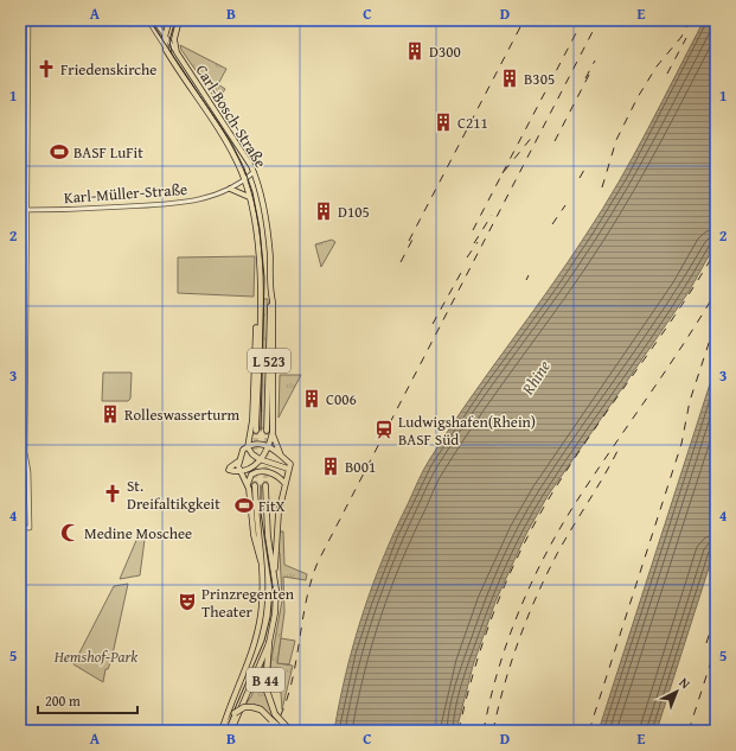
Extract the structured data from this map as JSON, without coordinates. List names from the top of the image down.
{
  "streets": {
    "highway": ["B 44"],
    "main road": ["Carl-Bosch-Straße", "L 523"],
    "street": ["Karl-Müller-Straße"]
  },
  "crossings": [
    ["Carl-Bosch-Straße", "Karl-Müller-Straße"],
    ["Carl-Bosch-Straße", "L 523"]
  ],
  "water": ["Rhine"],
  "parks": ["Hemshof-Park"],
  "places": {
    "building": [
      "D300",
      "B305",
      "C211",
      "D105",
      "C006",
      "Rolleswasserturm",
      "B001"
    ],
    "church": ["Friedenskirche", "St. Dreifaltikgkeit"],
    "sports": ["BASF LuFit", "FitX"],
    "station": ["Ludwigshafen(Rhein) BASF Süd"],
    "mosque": ["Medine Moschee"],
    "theatre": ["Prinzregenten Theater"]
  },
  "scale_bar": "200 m",
  "north": "top right",
  "grid": {
    "columns": [
      "A",
      "B",
      "C",
      "D",
      "E"
    ],
    "rows": [
      "1",
      "2",
      "3",
      "4",
      "5"
    ]
  }
}
